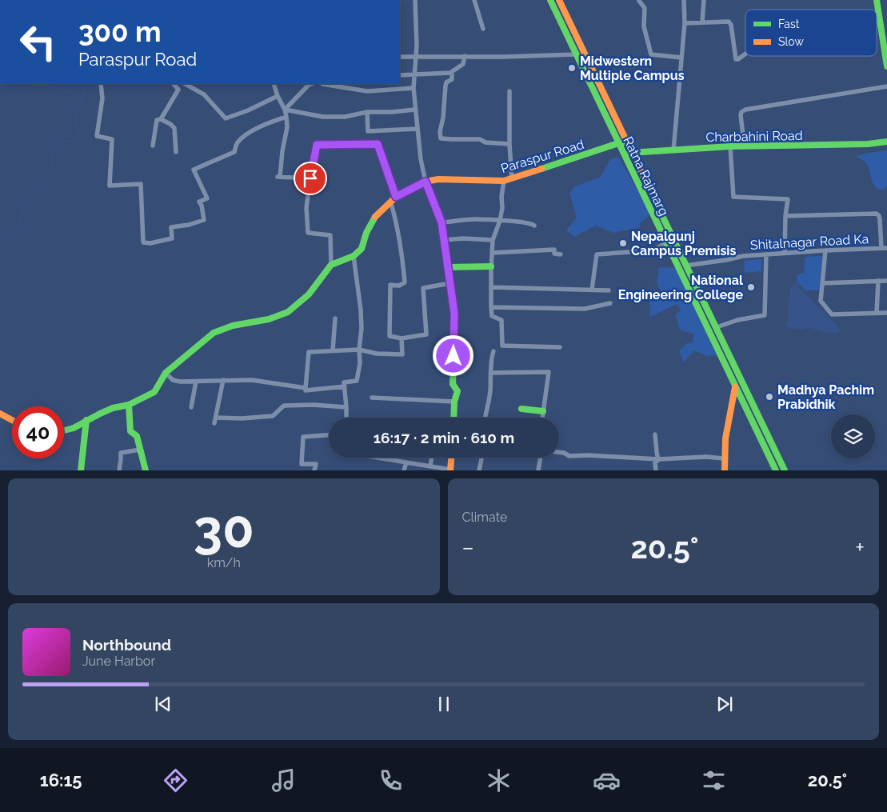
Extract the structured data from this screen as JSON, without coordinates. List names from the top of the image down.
{
  "streets": {
    "main road": ["Charbahini Road", "Paraspur Road", "Ratna Rajmarg"],
    "street": ["Shitalnagar Road Ka"]
  },
  "crossings": [
    ["Charbahini Road", "Ratna Rajmarg"],
    ["Paraspur Road", "Ratna Rajmarg"],
    ["Ratna Rajmarg", "Shitalnagar Road Ka"]
  ],
  "places": [
    "Midwestern Multiple Campus",
    "Nepalgunj Campus Premisis",
    "National Engineering College",
    "Madhya Pachim Prabidhik"
  ],
  "legend": ["Fast", "Slow"],
  "page": {
    "turn": ["300 m", "Paraspur Road"],
    "limit": "40",
    "trip": "16:17 · 2 min · 610 m",
    "tile": [
      ["30", "km/h"],
      "Climate"
    ],
    "heat": ["−", "20.5°", "+"],
    "song": ["Northbound", "June Harbor"],
    "tabs": ["16:15", "20.5°"]
  }
}
